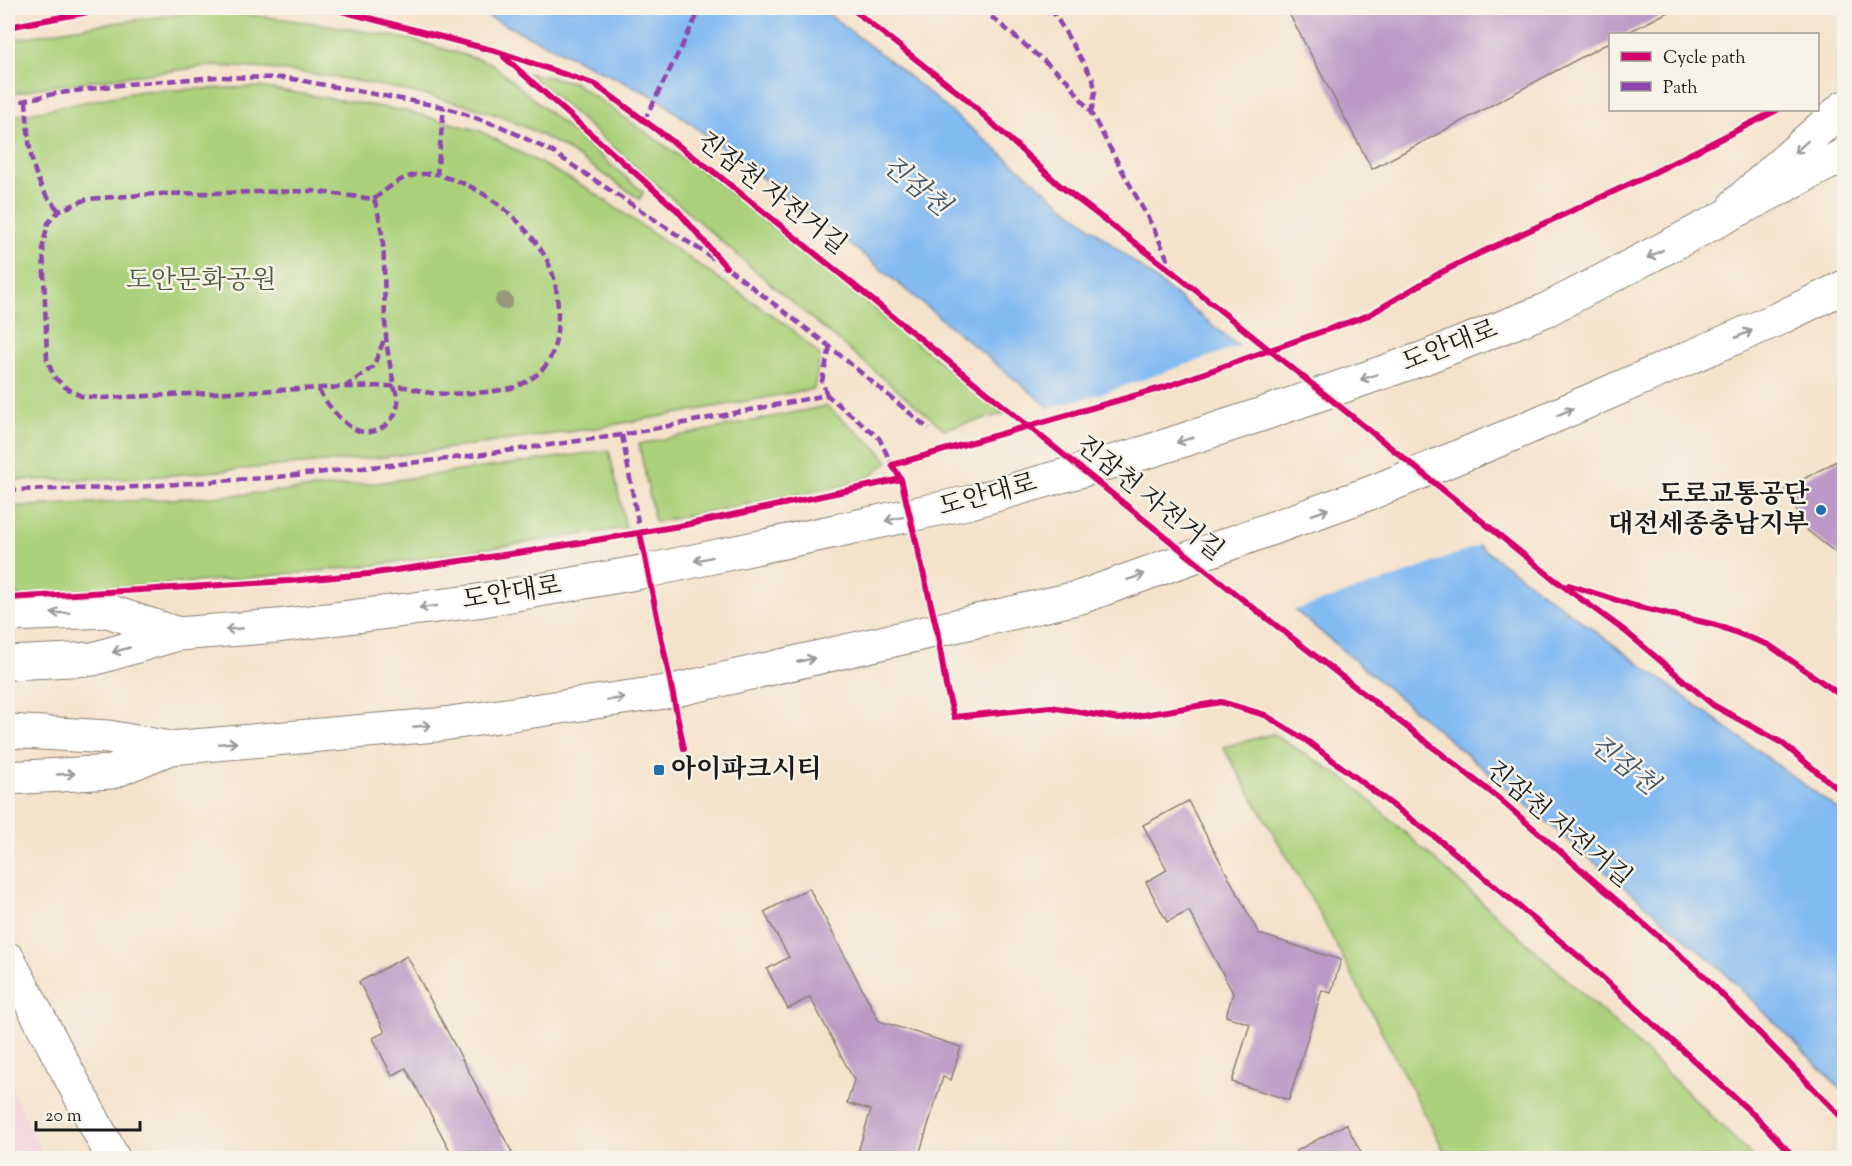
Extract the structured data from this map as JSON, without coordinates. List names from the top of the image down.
{
  "streets": {
    "main road": ["도안대로"],
    "cycle path": ["진잠천 자전거길"]
  },
  "water": ["진잠천"],
  "parks": ["도안문화공원"],
  "places": {
    "other": ["도로교통공단 대전세종충남지부"],
    "transit": ["아이파크시티"]
  },
  "legend": ["Cycle path", "Path"],
  "scale_bar": "20 m"
}
